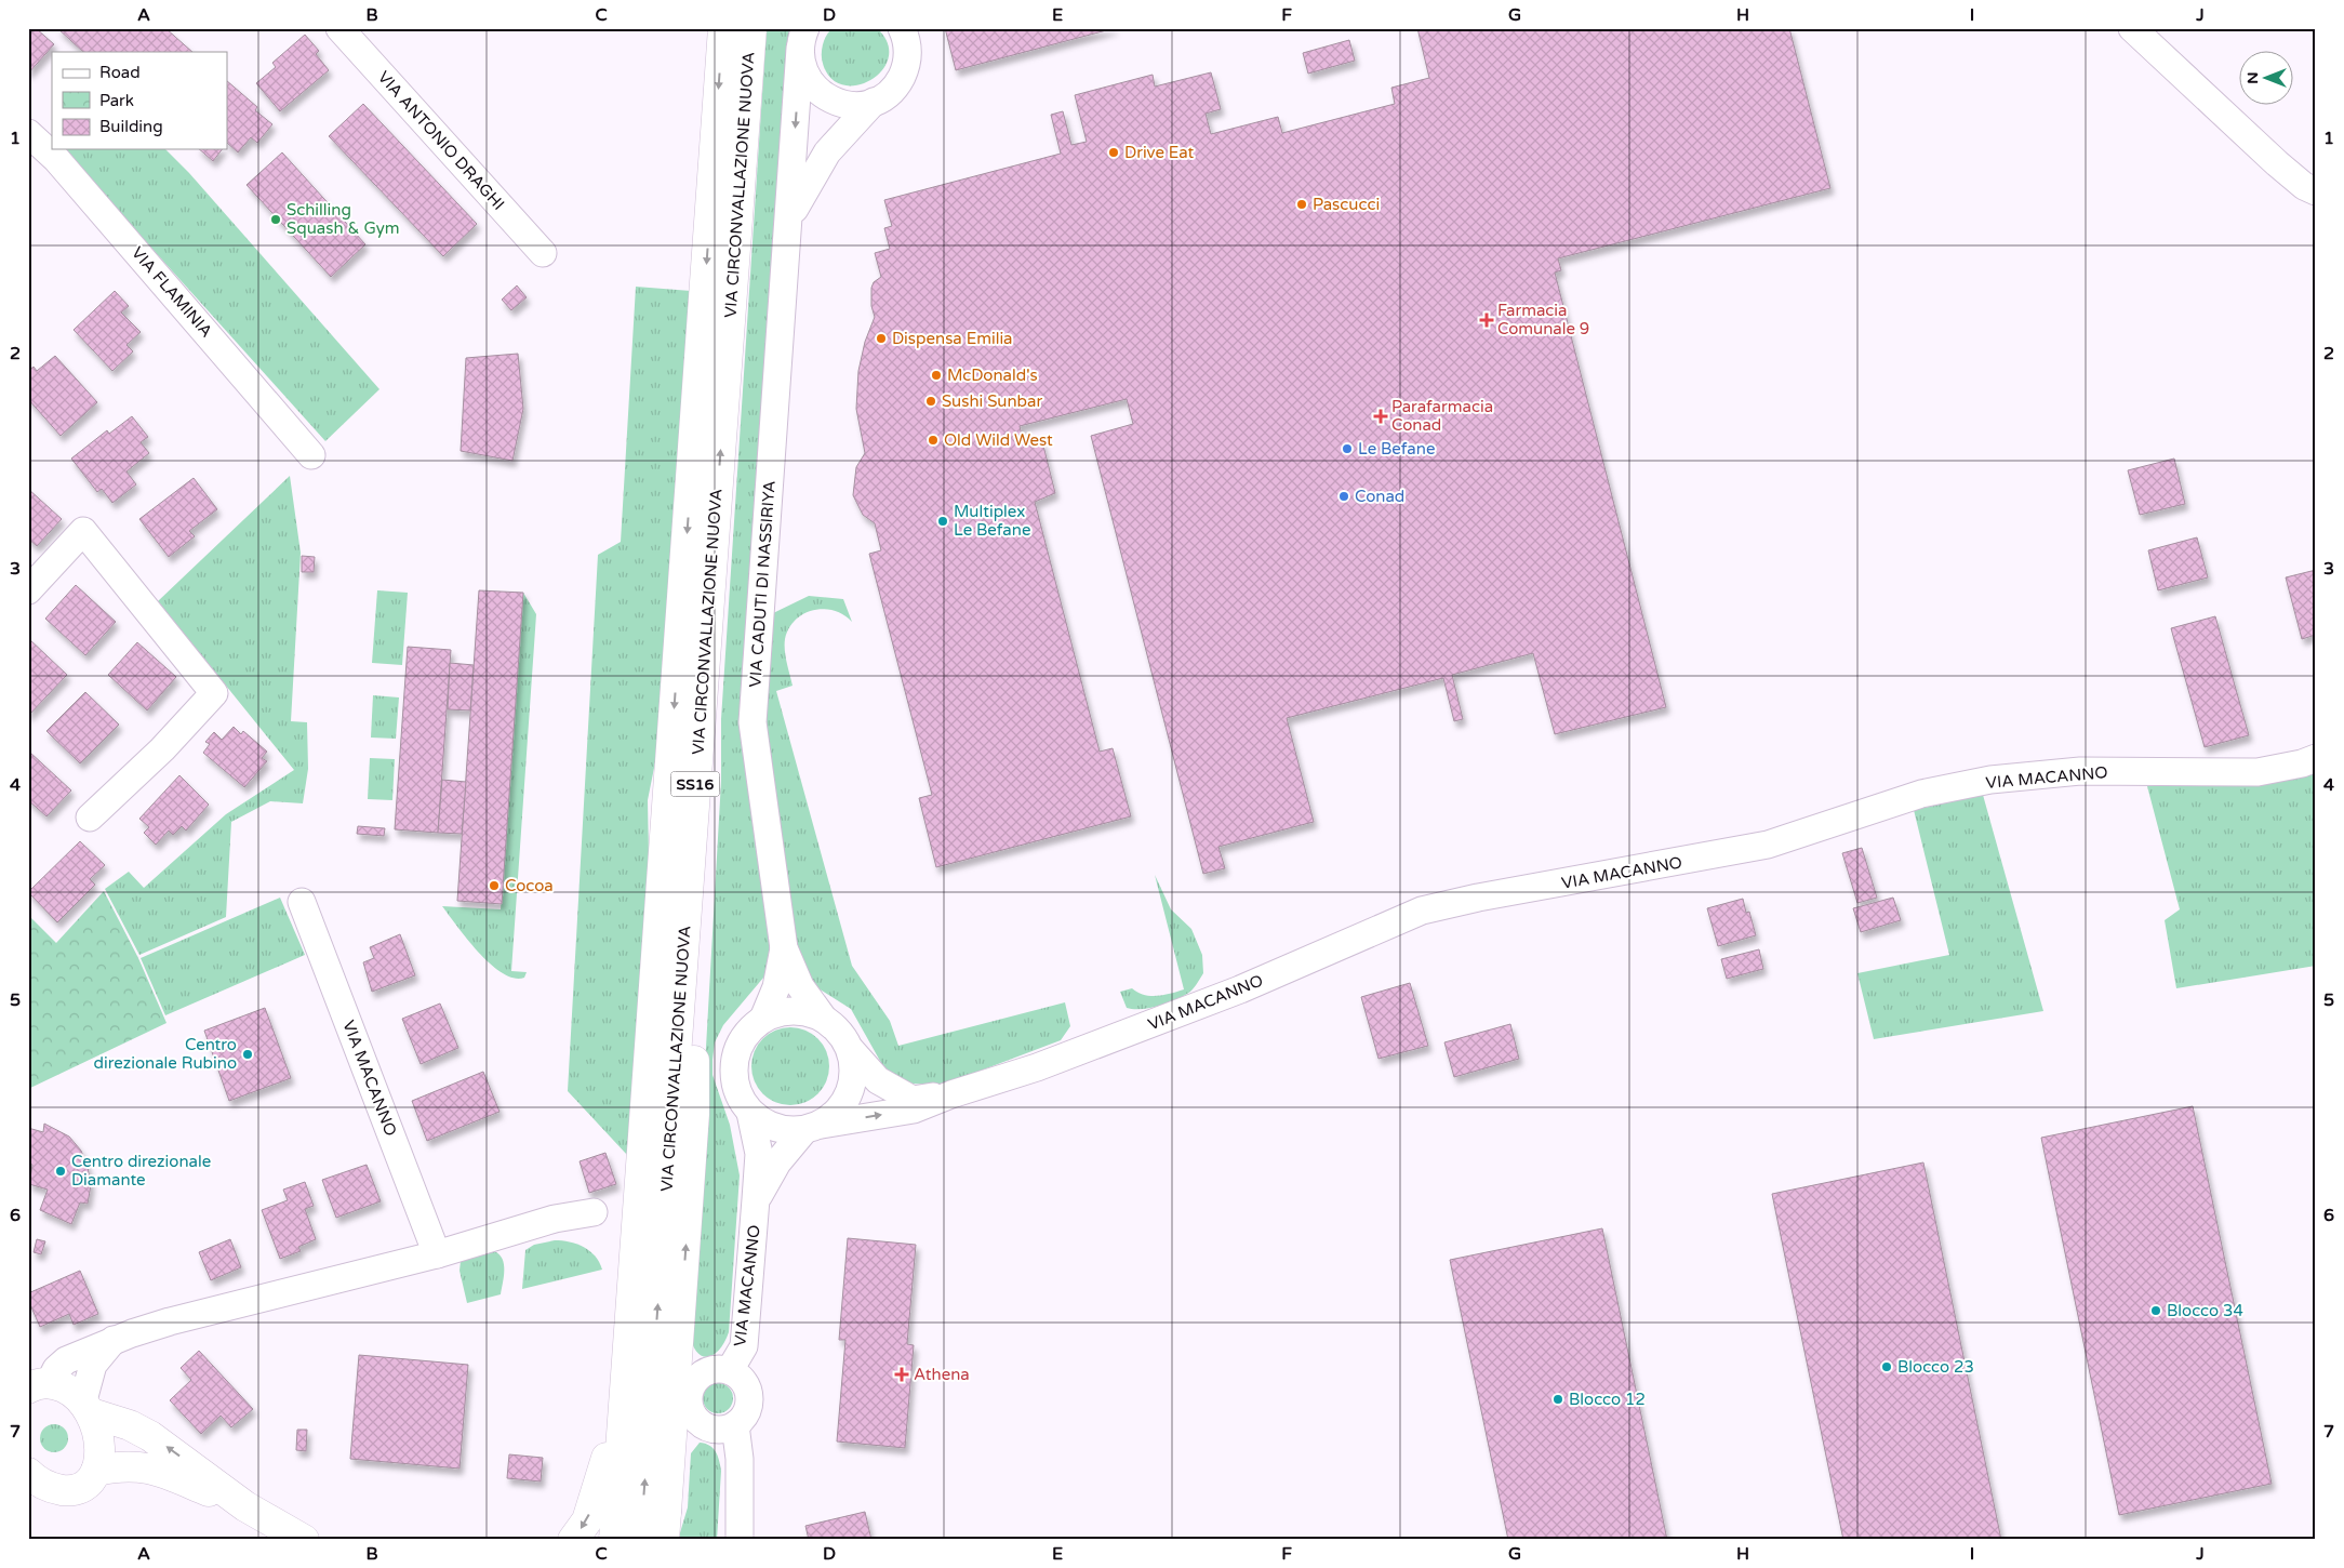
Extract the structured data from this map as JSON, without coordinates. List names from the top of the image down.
{
  "streets": {
    "main road": ["VIA CIRCONVALLAZIONE NUOVA", "SS16"],
    "street": [
      "VIA ANTONIO DRAGHI",
      "VIA FLAMINIA",
      "VIA CADUTI DI NASSIRIYA",
      "VIA MACANNO"
    ]
  },
  "crossings": [
    ["VIA CADUTI DI NASSIRIYA", "VIA MACANNO"]
  ],
  "places": {
    "other": [
      "Drive Eat",
      "Pascucci",
      "Schilling Squash & Gym",
      "Dispensa Emilia",
      "McDonald's",
      "Sushi Sunbar",
      "Old Wild West",
      "Le Befane",
      "Conad",
      "Multiplex Le Befane",
      "Cocoa",
      "Centro direzionale Rubino",
      "Centro direzionale Diamante",
      "Blocco 34",
      "Blocco 23",
      "Blocco 12"
    ],
    "health": ["Farmacia Comunale 9", "Parafarmacia Conad", "Athena"]
  },
  "legend": ["Road", "Park", "Building"],
  "north": "left",
  "grid": {
    "columns": [
      "A",
      "B",
      "C",
      "D",
      "E",
      "F",
      "G",
      "H",
      "I",
      "J"
    ],
    "rows": [
      "1",
      "2",
      "3",
      "4",
      "5",
      "6",
      "7"
    ]
  }
}
